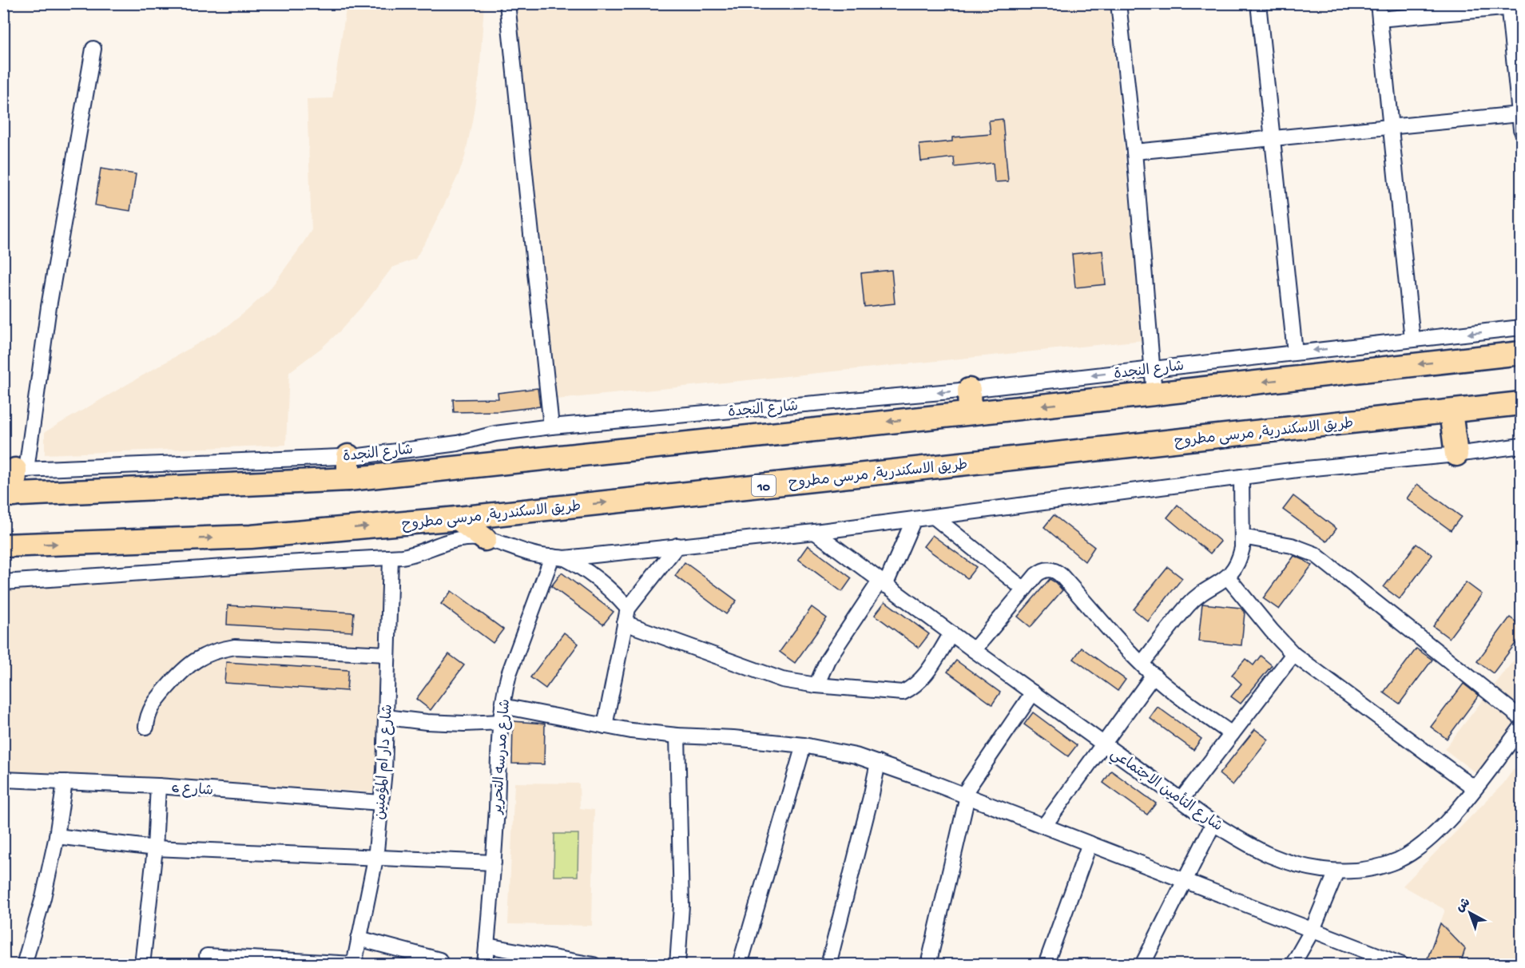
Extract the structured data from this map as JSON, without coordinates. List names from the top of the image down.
{
  "streets": {
    "main road": ["طريق الاسكندرية, مرسى مطروح", "10"],
    "street": [
      "شارع النجدة",
      "شارع مدرسه التحرير",
      "شارع دار ام المؤمنين",
      "شارع 6",
      "شارع التأمين الاجتماعي"
    ]
  },
  "crossings": [
    ["شارع دار ام المؤمنين", "شارع 6"]
  ],
  "north": "top left"
}
